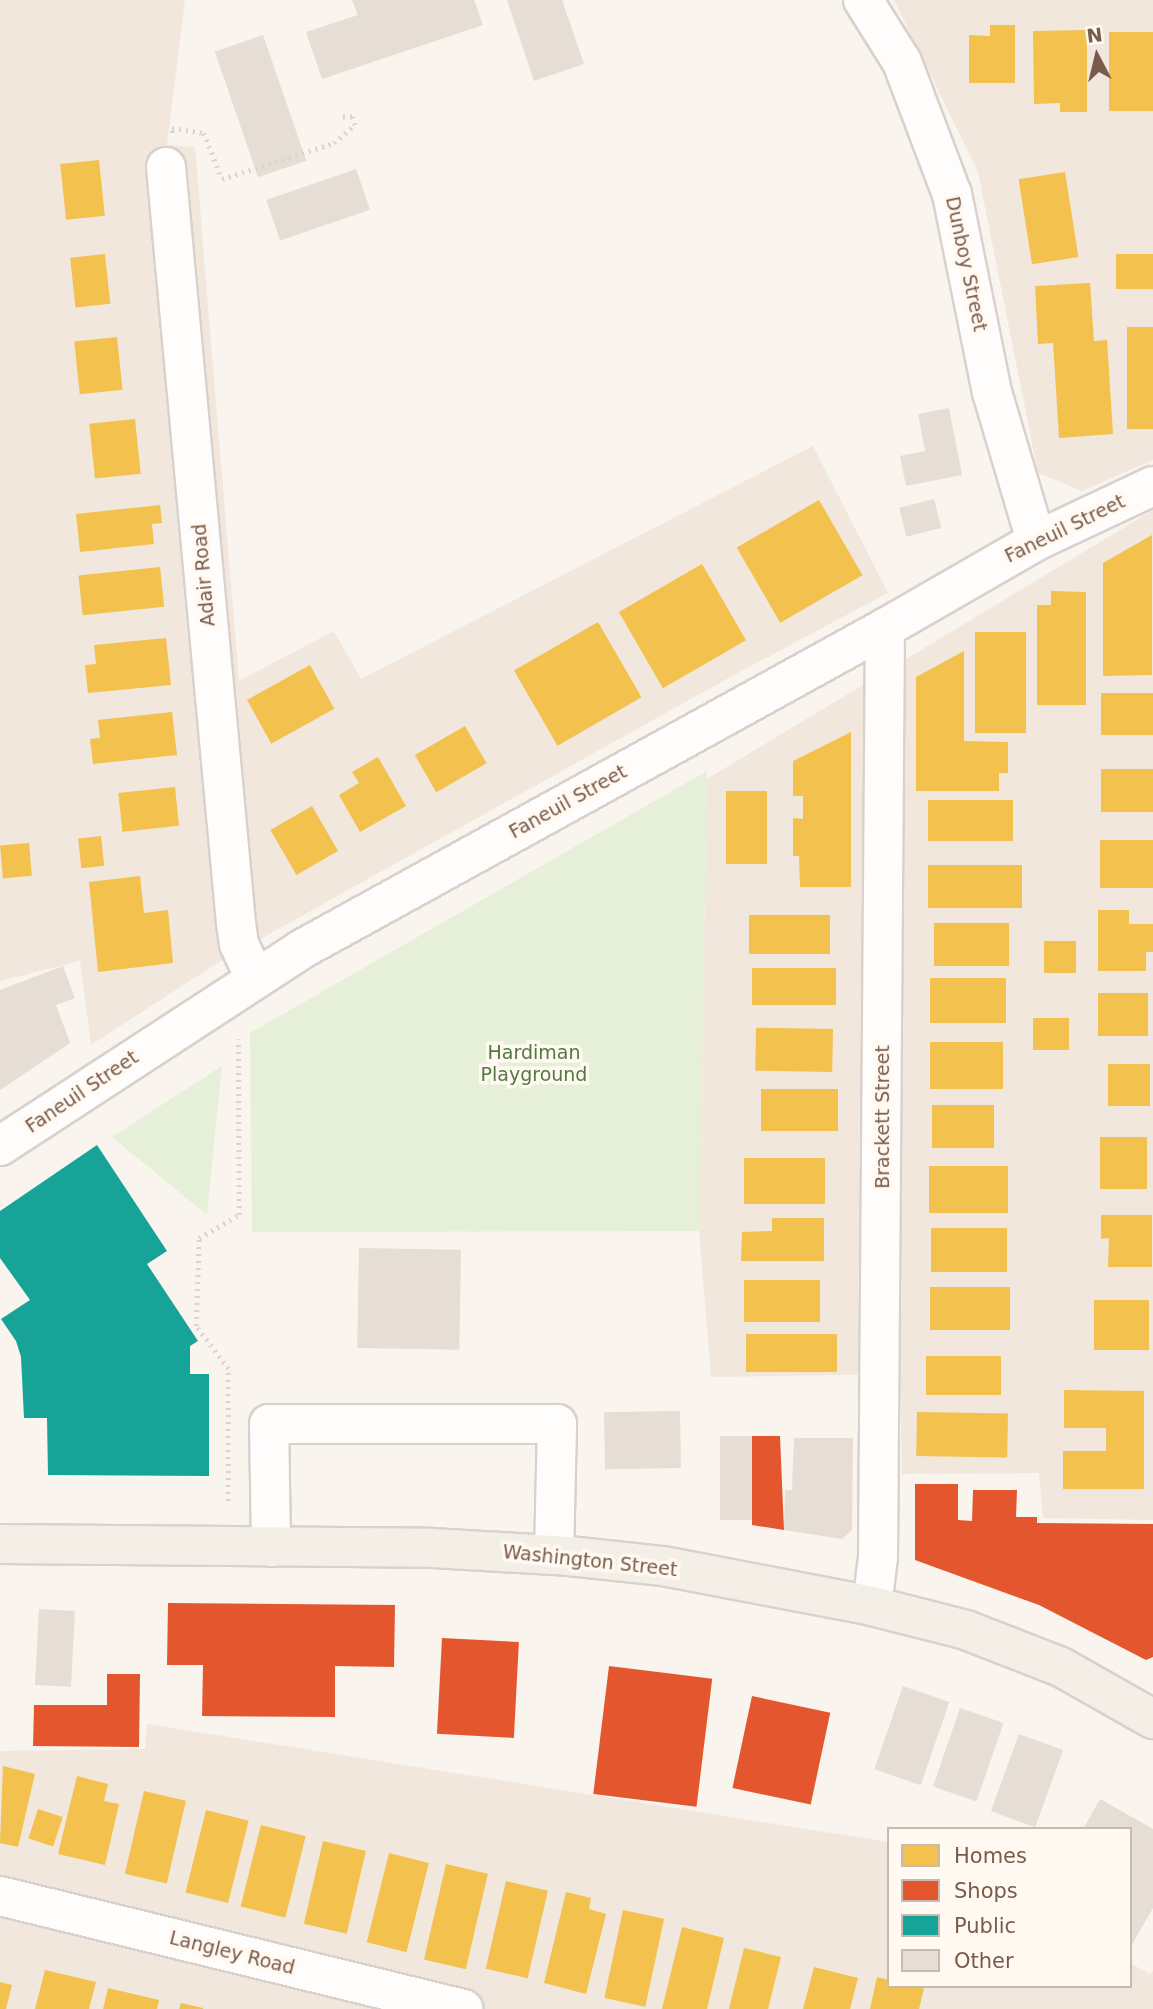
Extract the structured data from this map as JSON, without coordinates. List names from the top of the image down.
{
  "streets": {
    "main road": ["Washington Street"],
    "street": [
      "Dunboy Street",
      "Faneuil Street",
      "Adair Road",
      "Brackett Street",
      "Langley Road"
    ]
  },
  "crossings": [
    ["Dunboy Street", "Faneuil Street"],
    ["Faneuil Street", "Adair Road"],
    ["Faneuil Street", "Brackett Street"],
    ["Brackett Street", "Washington Street"]
  ],
  "parks": ["Hardiman Playground"],
  "legend": [
    "Homes",
    "Shops",
    "Public",
    "Other"
  ],
  "north": "top"
}
